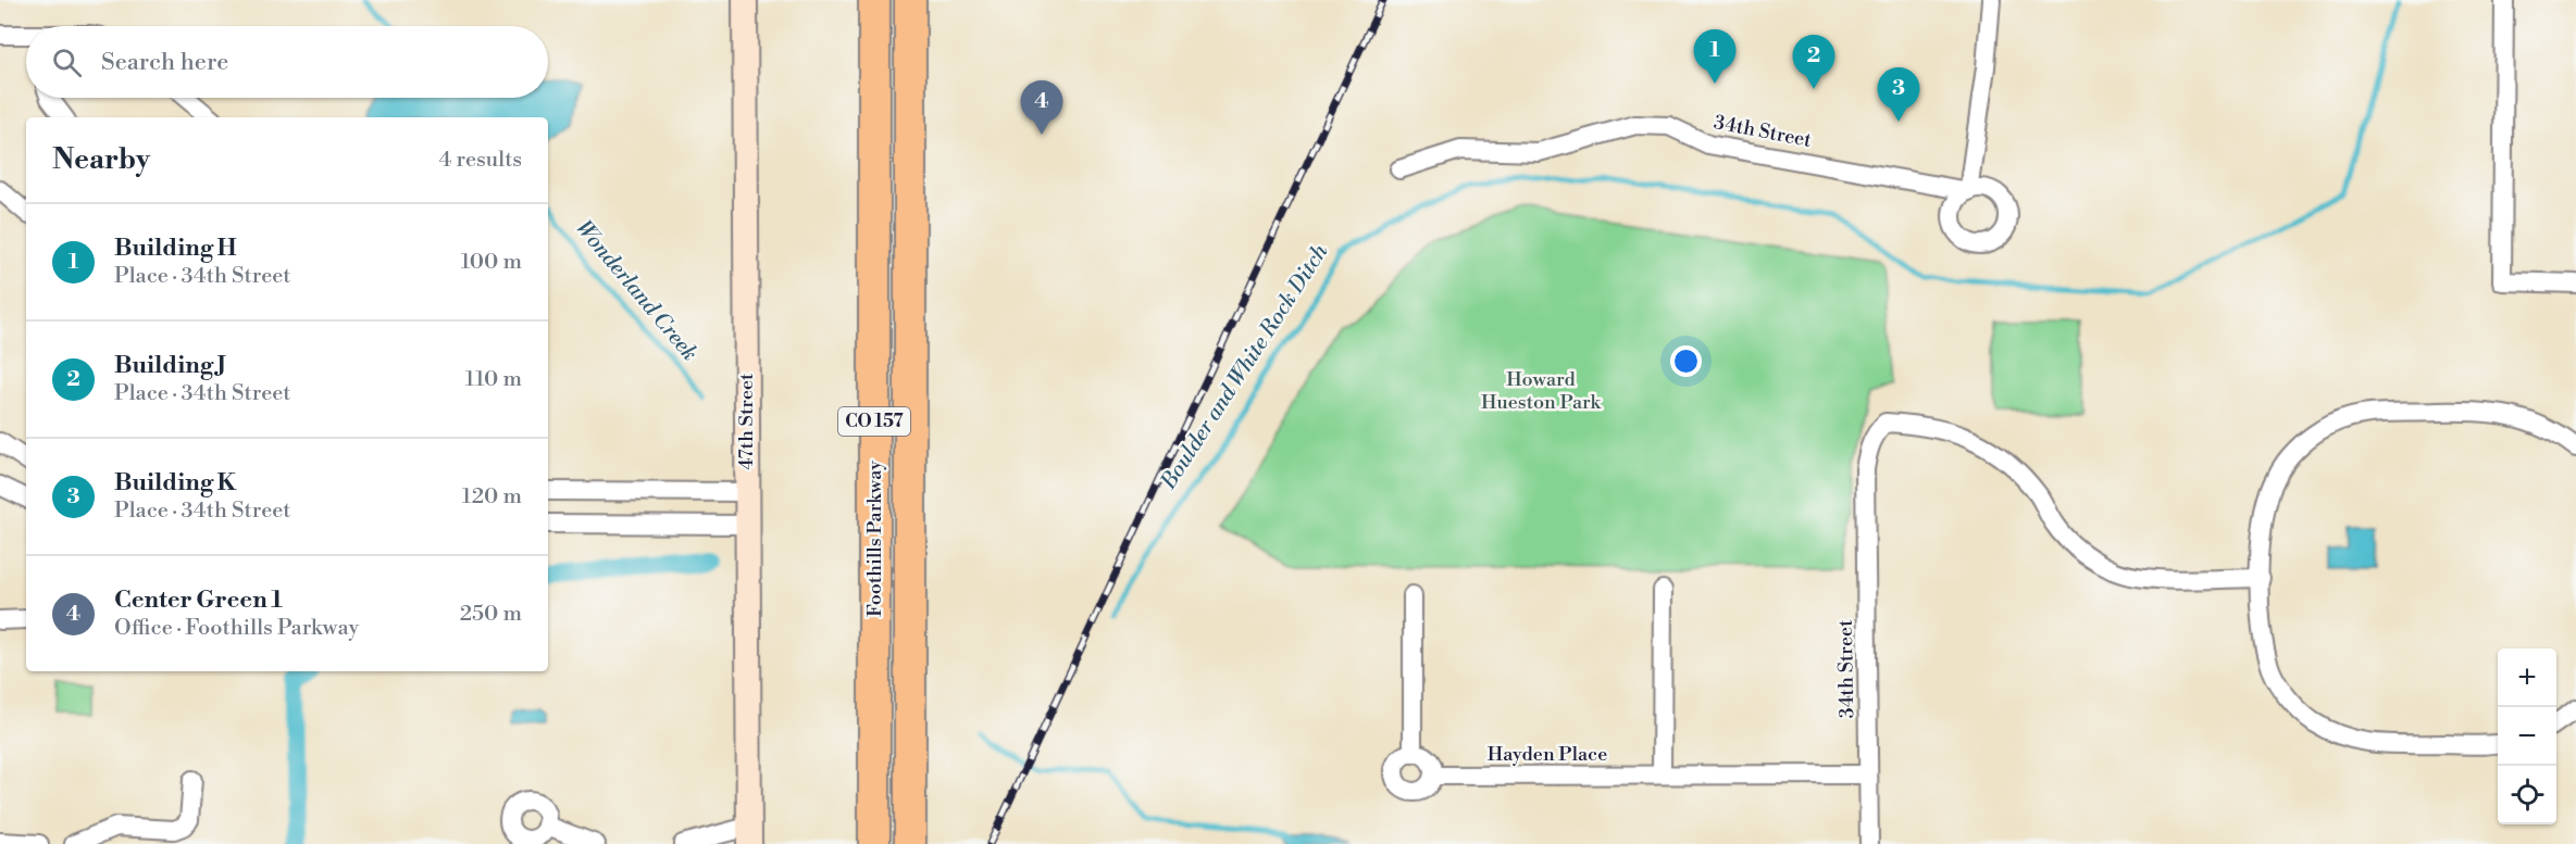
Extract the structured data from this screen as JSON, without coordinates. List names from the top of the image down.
{
  "streets": {
    "highway": ["CO 157", "Foothills Parkway"],
    "street": ["34th Street", "47th Street", "Hayden Place"]
  },
  "crossings": [
    ["34th Street", "Hayden Place"]
  ],
  "water": ["Wonderland Creek", "Boulder and White Rock Ditch"],
  "parks": ["Howard Hueston Park"],
  "page": {
    "search": "Search here",
    "pins": [
      "1",
      "2",
      "3",
      "4"
    ],
    "heading": ["Nearby", "4 results"],
    "list": [
      {
        "mark": "1",
        "name": "Building H",
        "note": "Place · 34th Street",
        "value": "100 m"
      },
      {
        "mark": "2",
        "name": "Building J",
        "note": "Place · 34th Street",
        "value": "110 m"
      },
      {
        "mark": "3",
        "name": "Building K",
        "note": "Place · 34th Street",
        "value": "120 m"
      },
      {
        "mark": "4",
        "name": "Center Green 1",
        "note": "Office · Foothills Parkway",
        "value": "250 m"
      }
    ],
    "map_buttons": ["+", "−"]
  }
}
